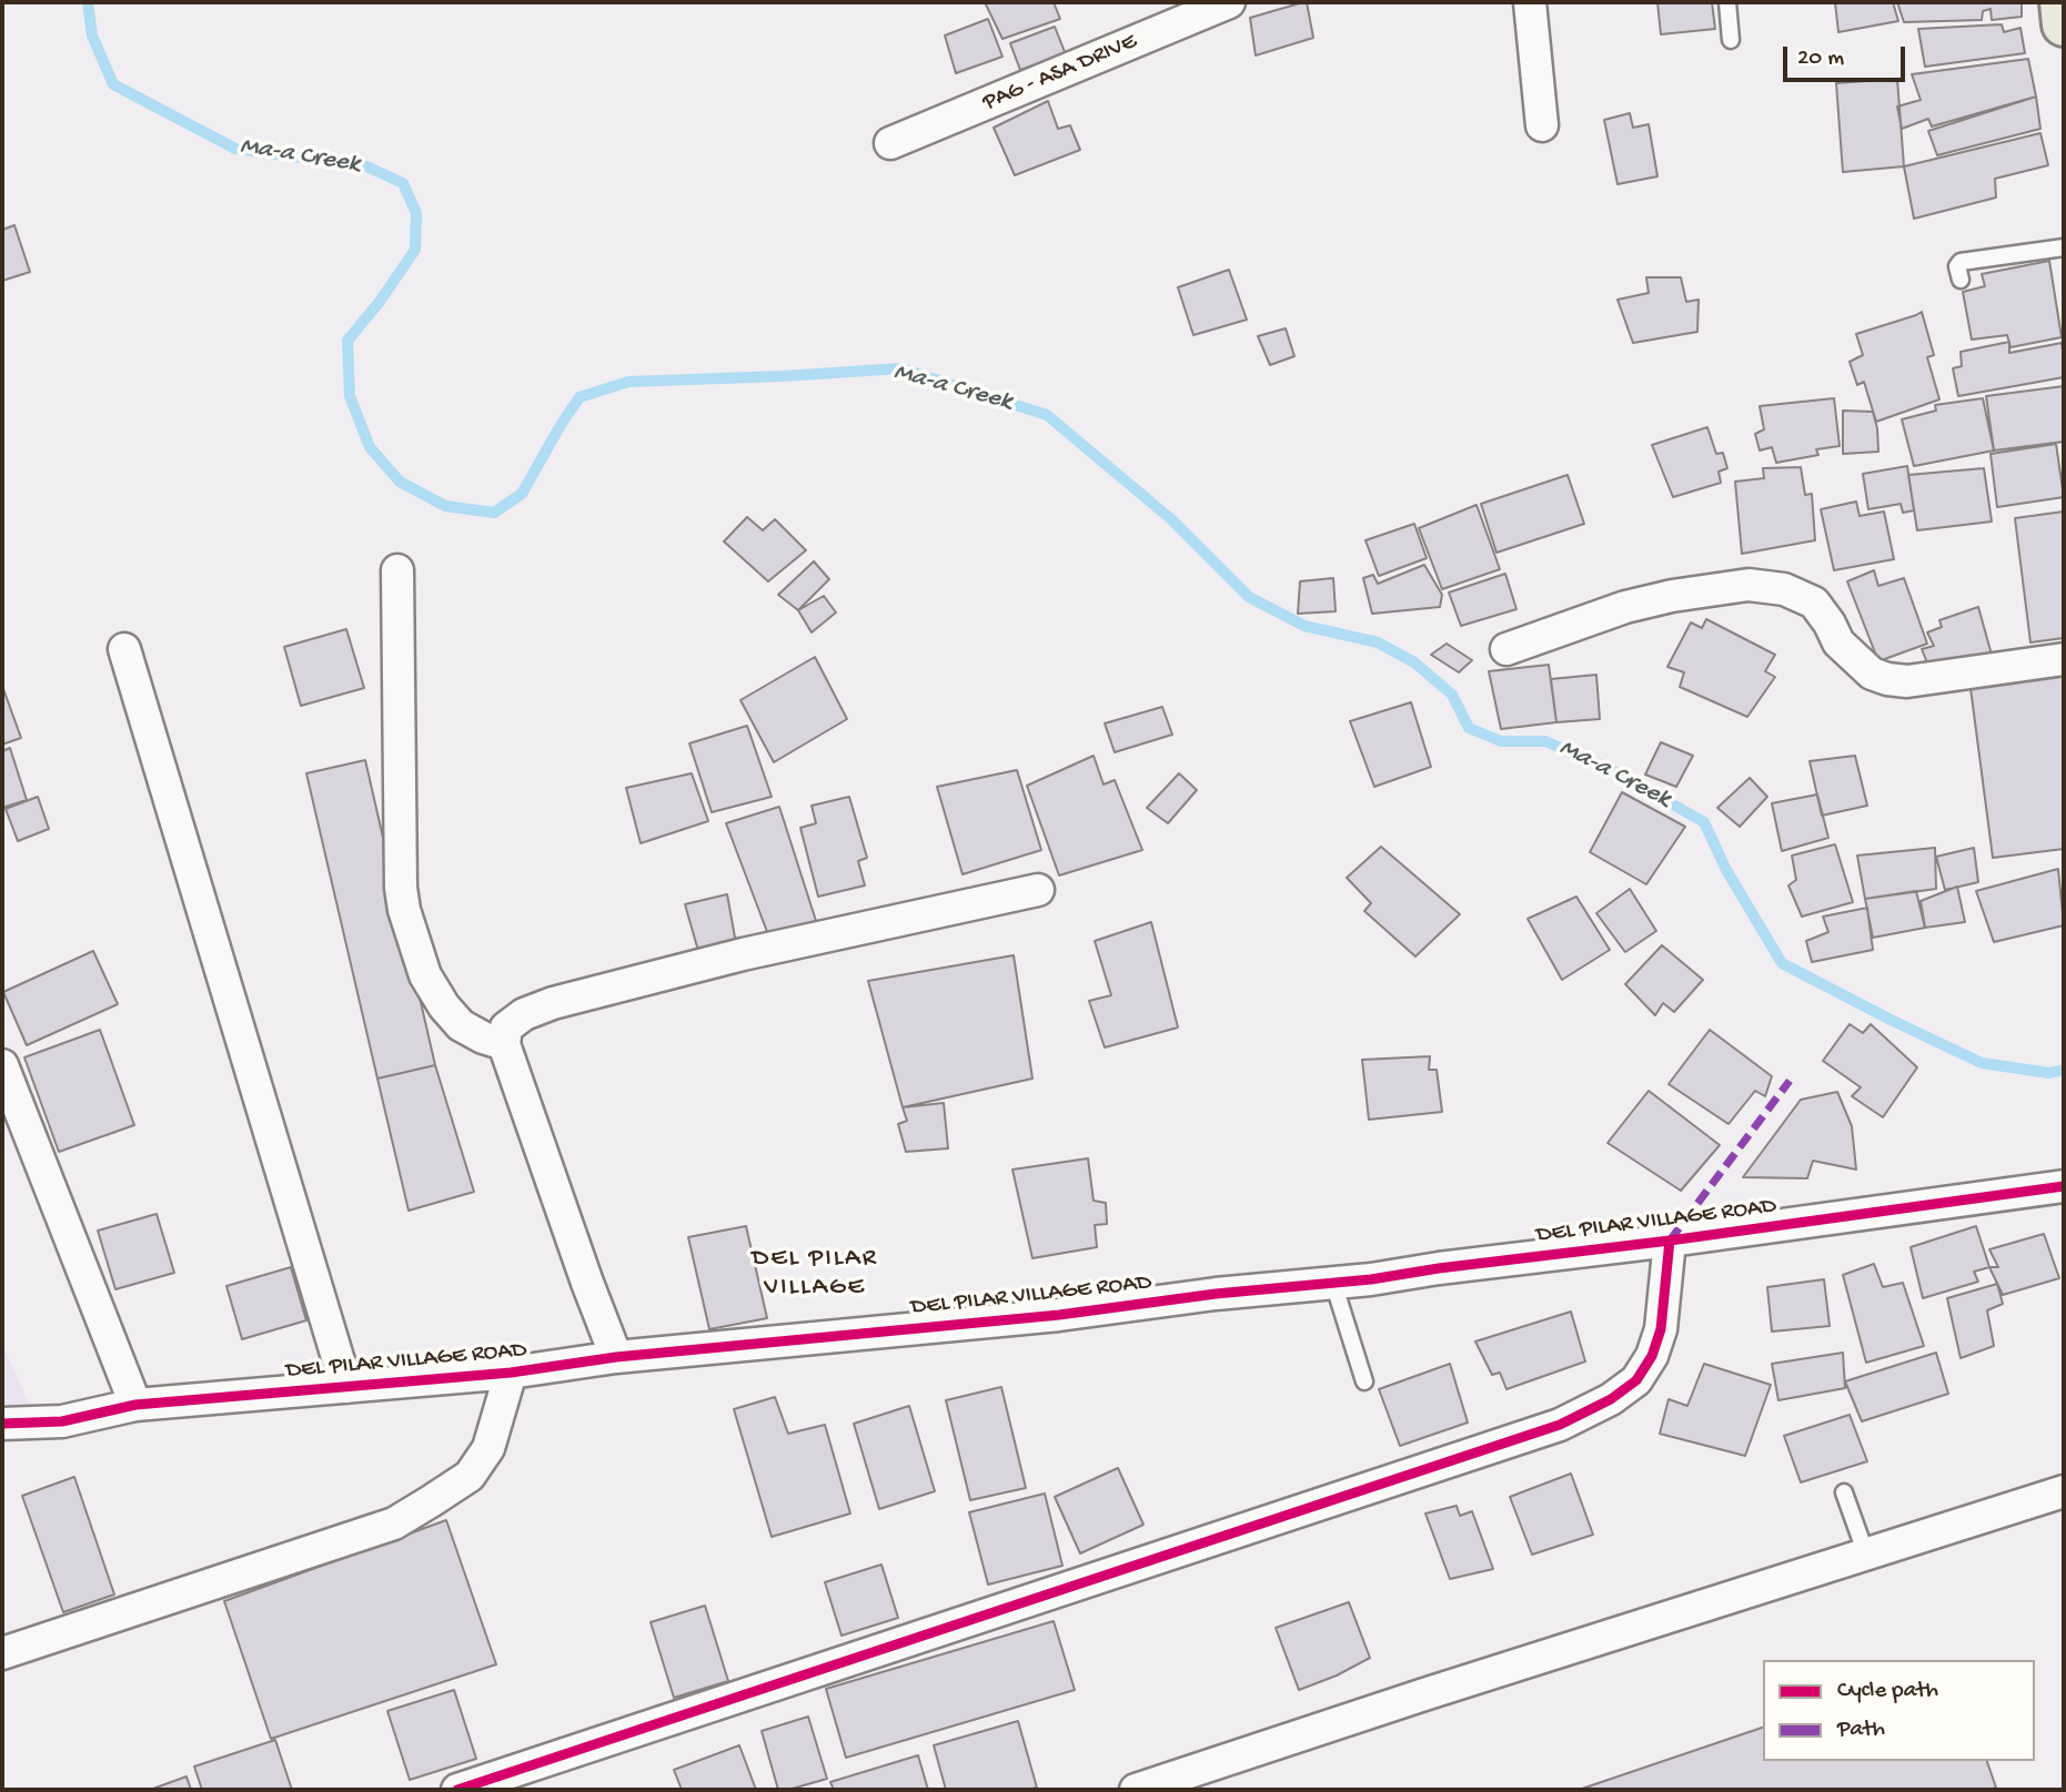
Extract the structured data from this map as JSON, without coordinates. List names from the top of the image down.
{
  "streets": {
    "street": ["PAG - ASA DRIVE", "DEL PILAR VILLAGE ROAD"]
  },
  "districts": ["DEL PILAR VILLAGE"],
  "water": ["Ma-a Creek"],
  "legend": ["Cycle path", "Path"],
  "scale_bar": "20 m"
}
